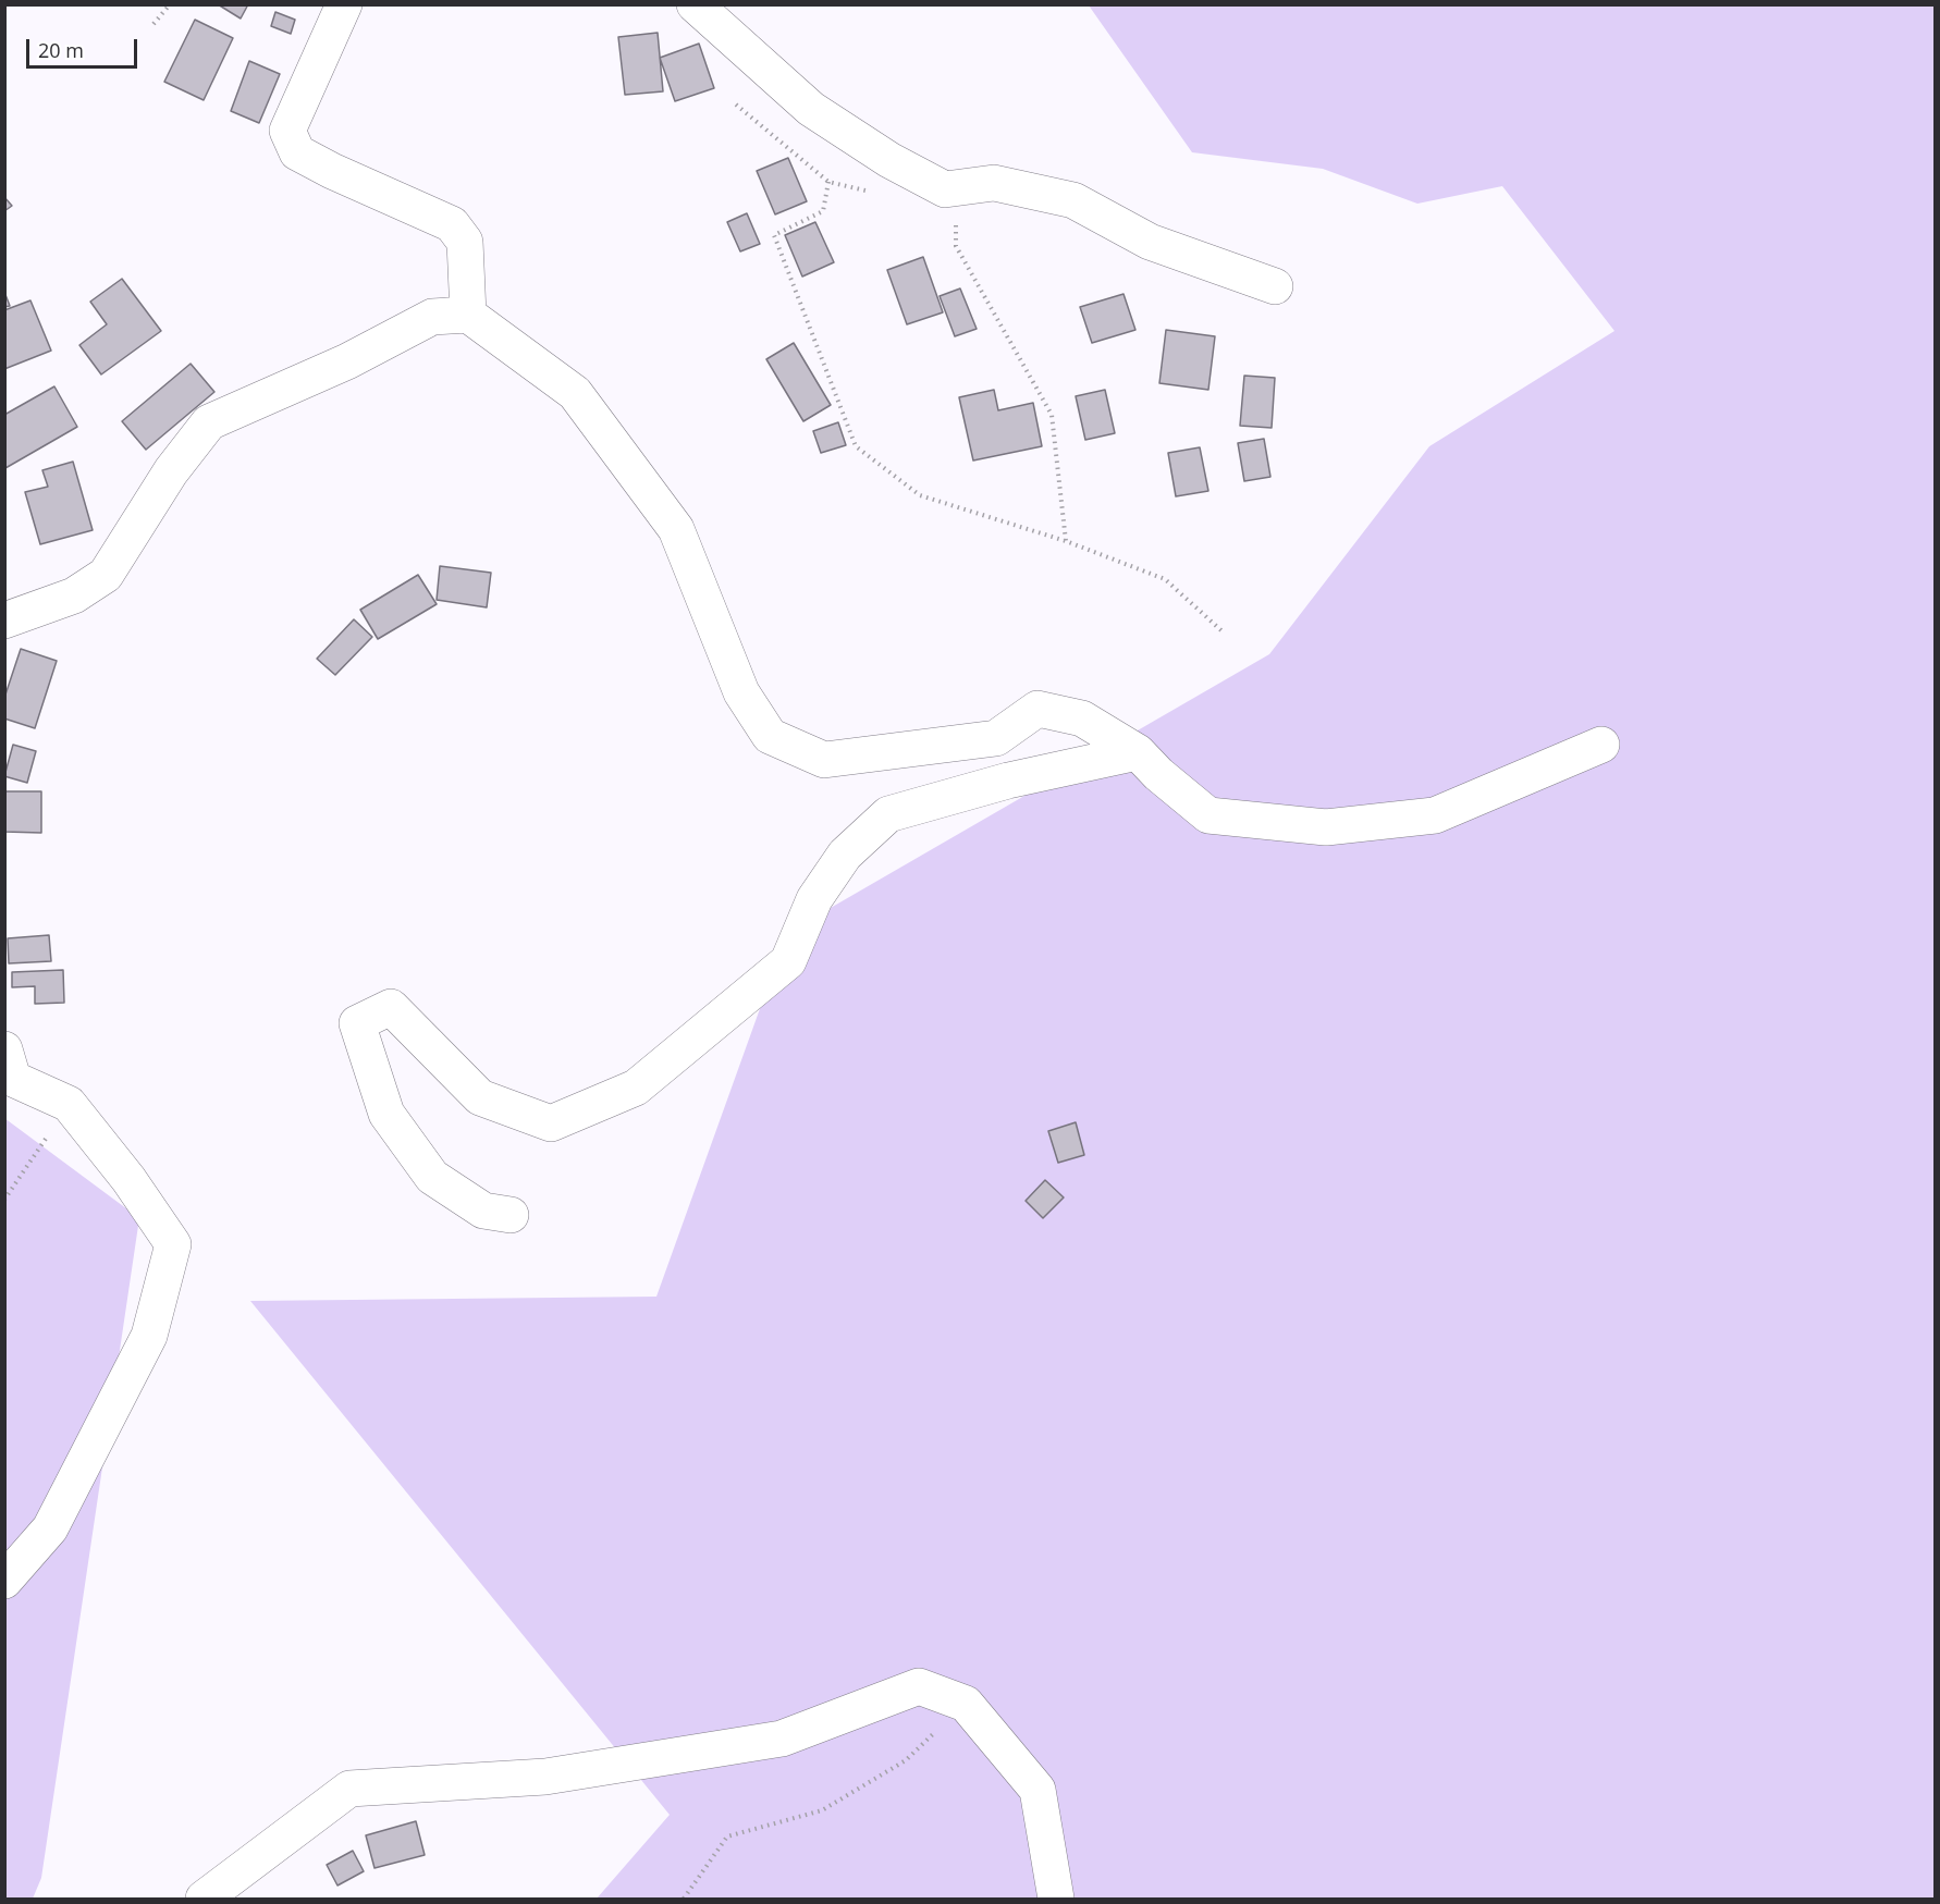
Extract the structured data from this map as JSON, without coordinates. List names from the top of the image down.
{
  "scale_bar": "20 m"
}
